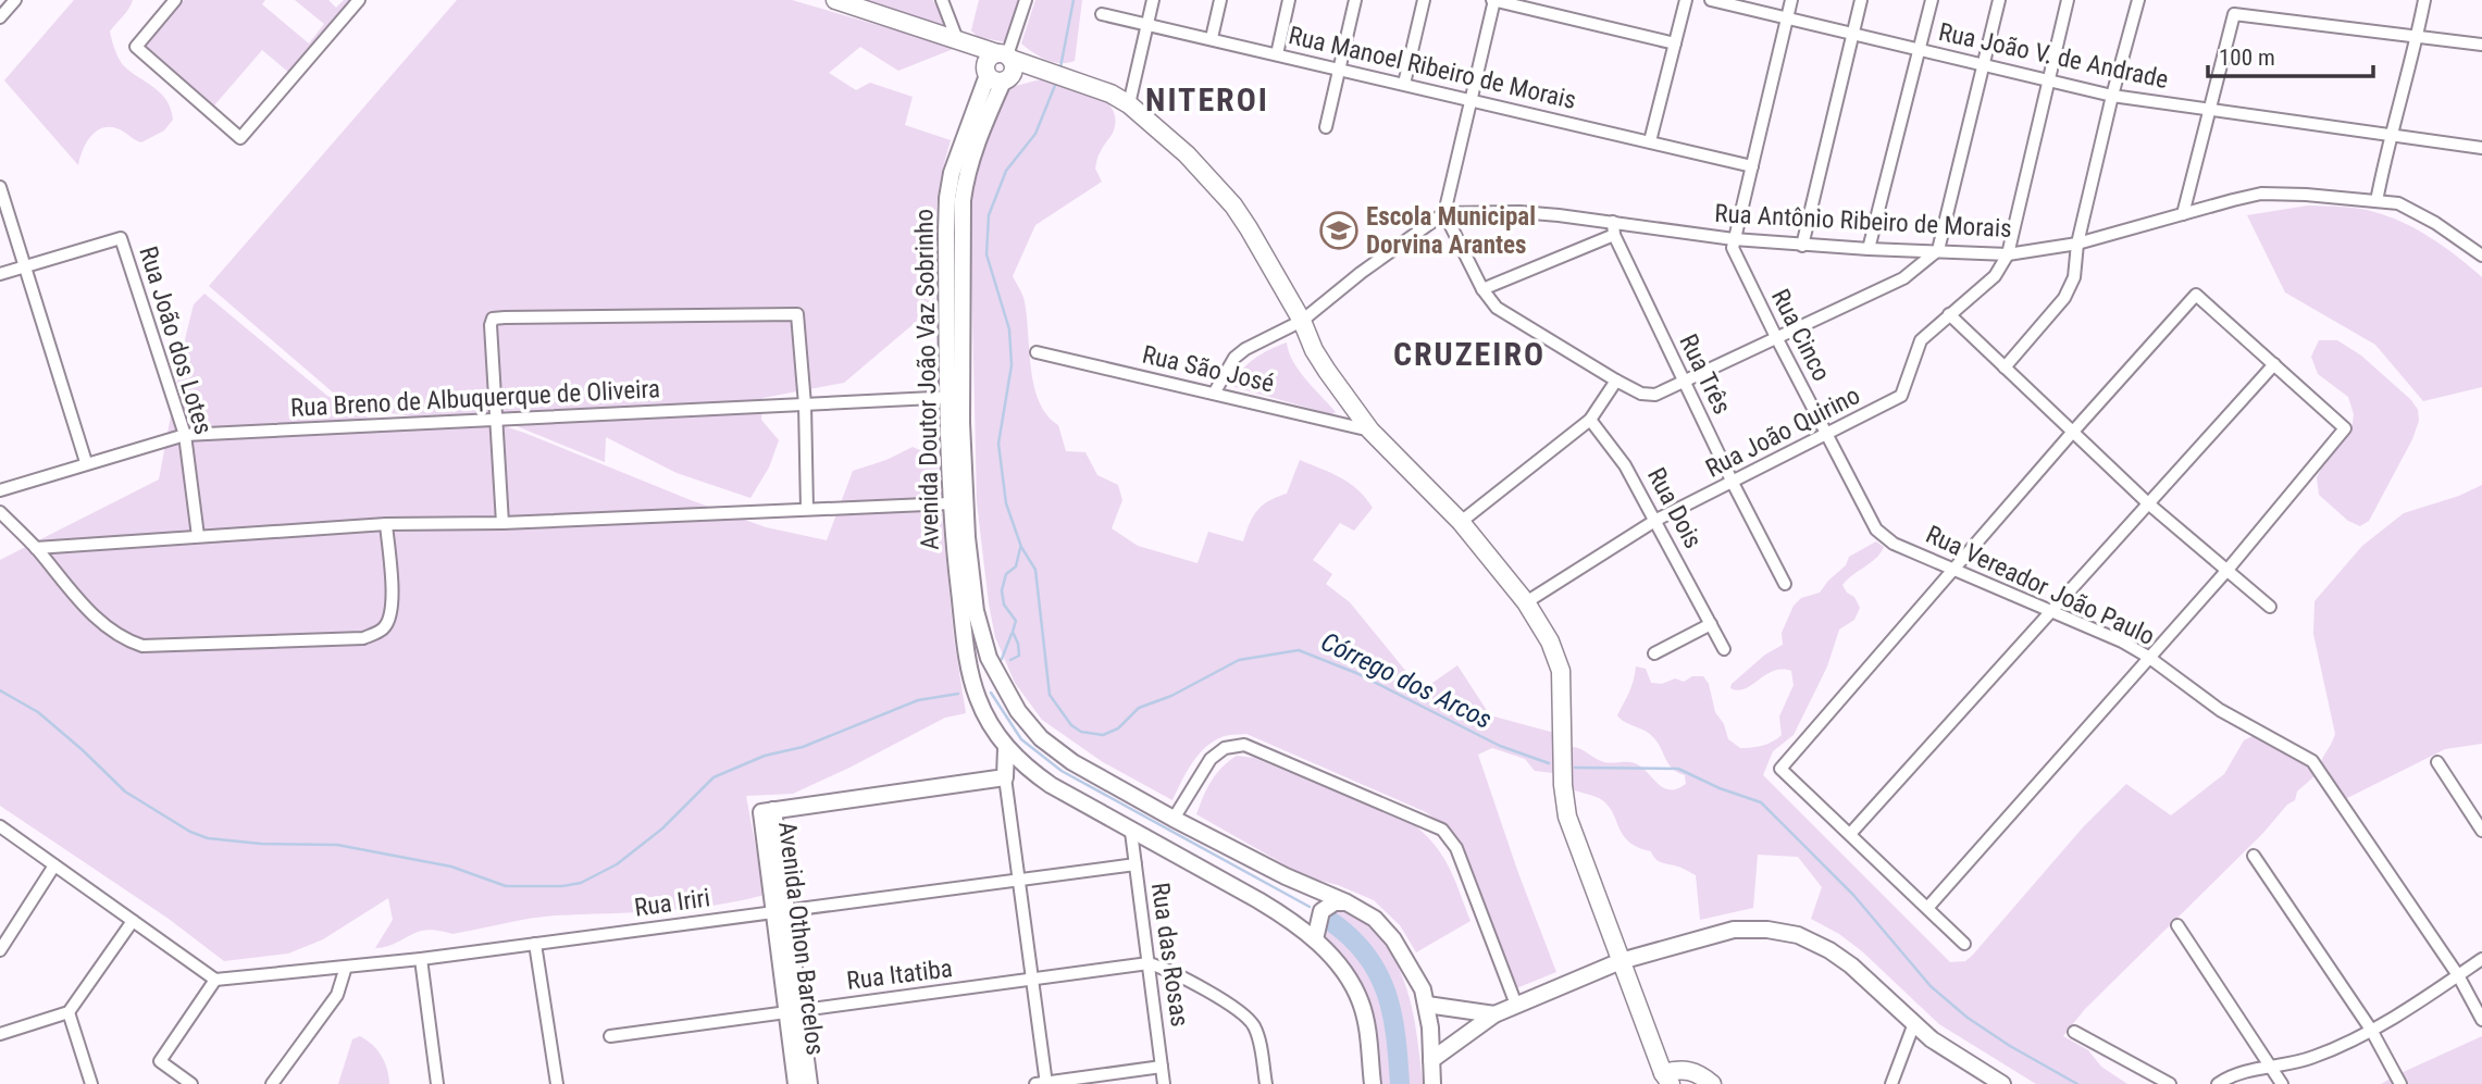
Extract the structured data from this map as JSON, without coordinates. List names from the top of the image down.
{
  "streets": {
    "street": [
      "Rua João V. de Andrade",
      "Rua Manoel Ribeiro de Morais",
      "Rua Antônio Ribeiro de Morais",
      "Rua Cinco",
      "Rua João dos Lotes",
      "Rua São José",
      "Rua Três",
      "Avenida Doutor João Vaz Sobrinho",
      "Rua Breno de Albuquerque de Oliveira",
      "Rua João Quirino",
      "Rua Dois",
      "Rua Vereador João Paulo",
      "Rua Iriri",
      "Avenida Othon Barcelos",
      "Rua das Rosas",
      "Rua Itatiba"
    ]
  },
  "crossings": [
    ["Rua Antônio Ribeiro de Morais", "Rua Cinco"],
    ["Rua Antônio Ribeiro de Morais", "Rua Três"],
    ["Rua Antônio Ribeiro de Morais", "Rua João Quirino"],
    ["Rua Cinco", "Rua João Quirino"],
    ["Rua Cinco", "Rua Vereador João Paulo"],
    ["Rua João dos Lotes", "Rua Breno de Albuquerque de Oliveira"],
    ["Rua Três", "Rua João Quirino"],
    ["Avenida Doutor João Vaz Sobrinho", "Rua Breno de Albuquerque de Oliveira"],
    ["Avenida Doutor João Vaz Sobrinho", "Rua das Rosas"],
    ["Rua João Quirino", "Rua Dois"],
    ["Rua Iriri", "Avenida Othon Barcelos"],
    ["Rua Iriri", "Rua das Rosas"],
    ["Avenida Othon Barcelos", "Rua Itatiba"],
    ["Rua das Rosas", "Rua Itatiba"]
  ],
  "districts": ["NITEROI", "CRUZEIRO"],
  "water": ["Córrego dos Arcos"],
  "places": {
    "school or university": ["Escola Municipal Dorvina Arantes"]
  },
  "scale_bar": "100 m"
}
